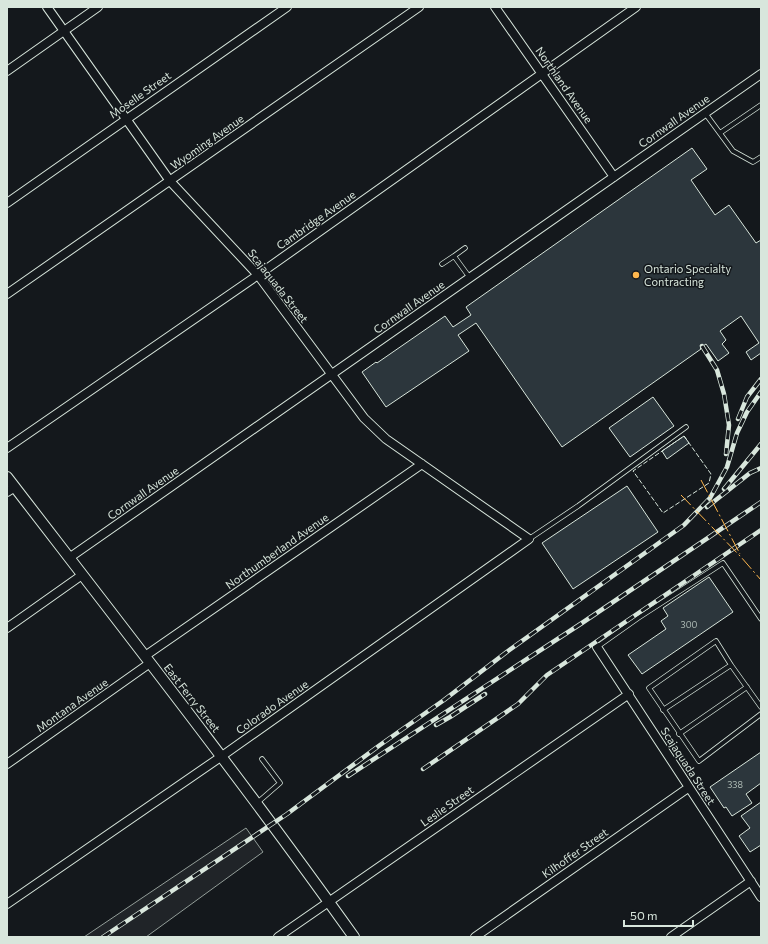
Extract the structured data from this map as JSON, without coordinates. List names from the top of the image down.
{
  "streets": {
    "street": [
      "Northland Avenue",
      "Moselle Street",
      "Cornwall Avenue",
      "Wyoming Avenue",
      "Cambridge Avenue",
      "Scajaquada Street",
      "Northumberland Avenue",
      "East Ferry Street",
      "Montana Avenue",
      "Colorado Avenue",
      "Leslie Street",
      "Kilhoffer Street"
    ]
  },
  "crossings": [
    ["Northland Avenue", "Cornwall Avenue"],
    ["Northland Avenue", "Cambridge Avenue"],
    ["Moselle Street", "Scajaquada Street"],
    ["Cornwall Avenue", "Scajaquada Street"],
    ["Cornwall Avenue", "East Ferry Street"],
    ["Wyoming Avenue", "Scajaquada Street"],
    ["Cambridge Avenue", "Scajaquada Street"],
    ["Scajaquada Street", "Northumberland Avenue"],
    ["Scajaquada Street", "Colorado Avenue"],
    ["Scajaquada Street", "Leslie Street"],
    ["Scajaquada Street", "Kilhoffer Street"],
    ["Northumberland Avenue", "East Ferry Street"],
    ["Northumberland Avenue", "Montana Avenue"],
    ["East Ferry Street", "Montana Avenue"],
    ["East Ferry Street", "Colorado Avenue"],
    ["East Ferry Street", "Leslie Street"]
  ],
  "places": ["Ontario Specialty Contracting"],
  "house_numbers": ["300", "338"],
  "scale_bar": "50 m"
}
